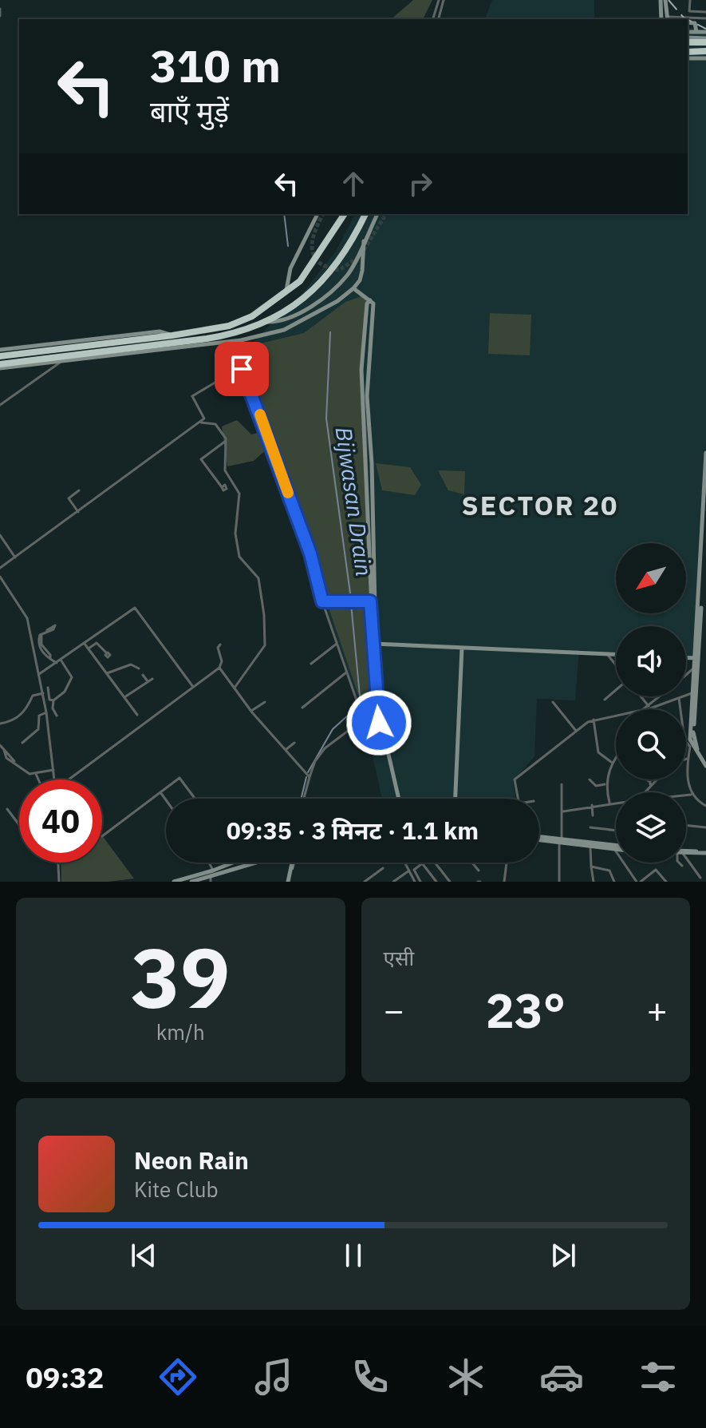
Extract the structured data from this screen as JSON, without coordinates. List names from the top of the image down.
{
  "districts": ["SECTOR 20"],
  "water": ["Bijwasan Drain"],
  "north": "bottom left",
  "page": {
    "turn": ["310 m", "बाएँ मुड़ें"],
    "limit": "40",
    "trip": "09:35 · 3 मिनट · 1.1 km",
    "tile": [
      ["39", "km/h"],
      "एसी"
    ],
    "heat": ["−", "23°", "+"],
    "song": ["Neon Rain", "Kite Club"],
    "tabs": "09:32"
  }
}
